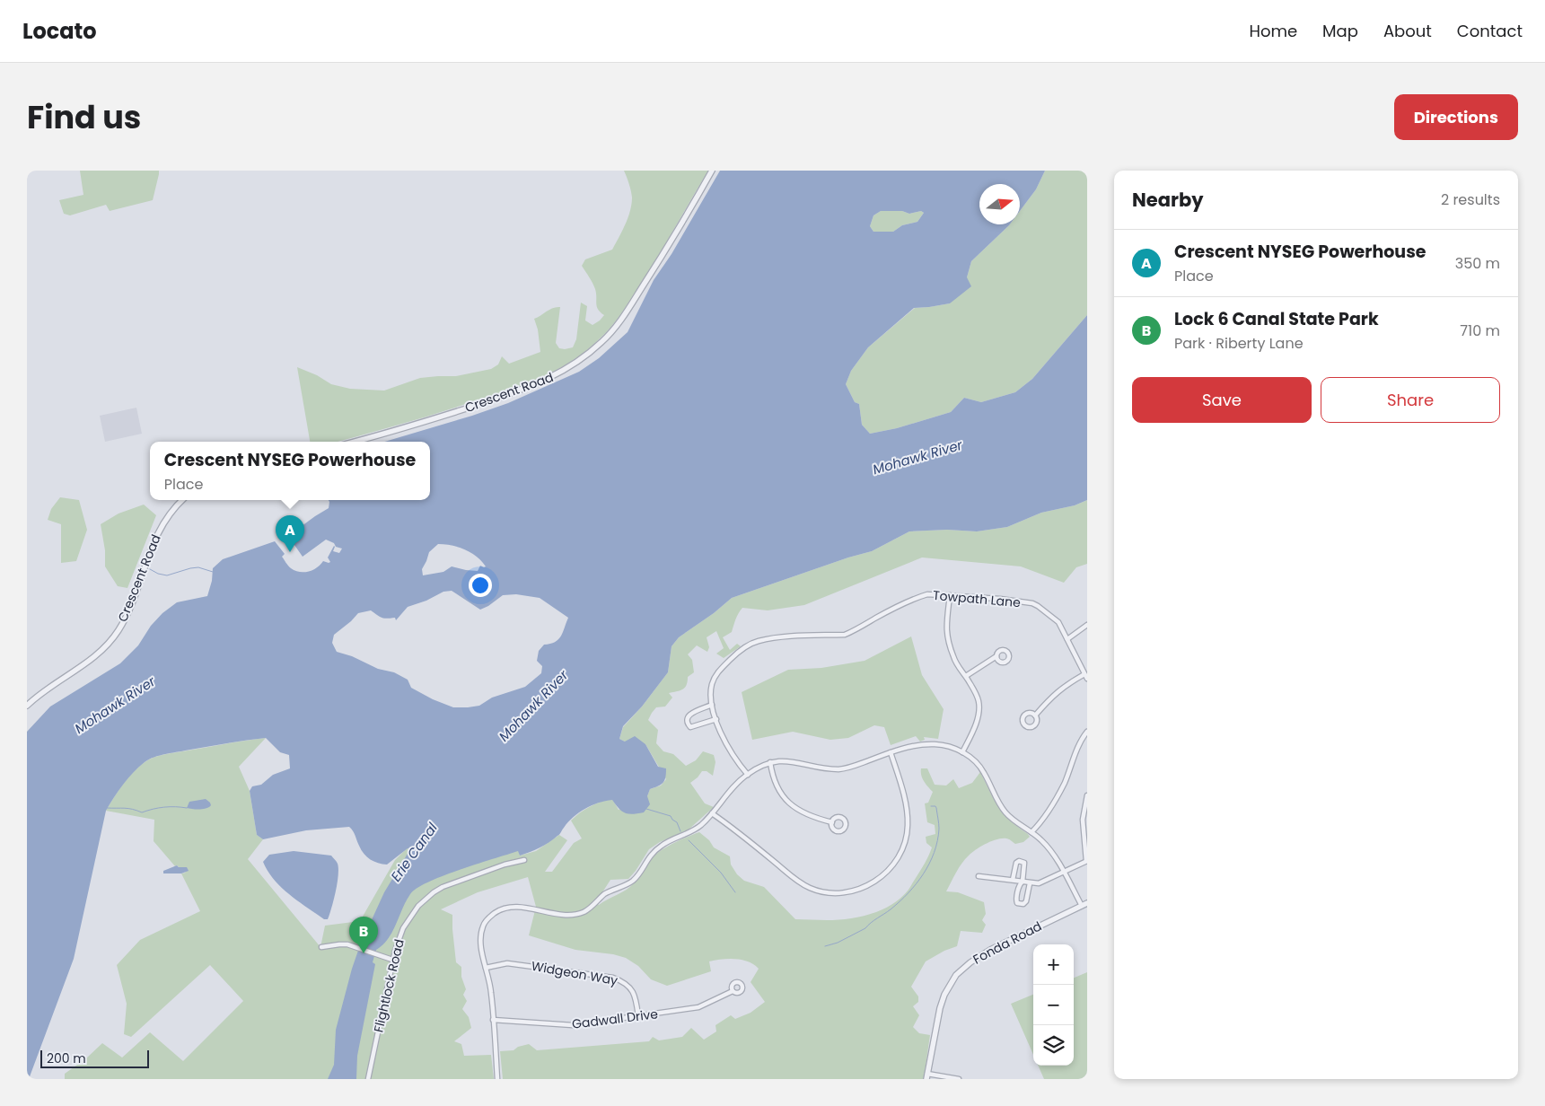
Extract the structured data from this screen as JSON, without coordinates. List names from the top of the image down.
{
  "streets": {
    "street": [
      "Crescent Road",
      "Towpath Lane",
      "Fonda Road",
      "Widgeon Way",
      "Flightlock Road",
      "Gadwall Drive"
    ]
  },
  "crossings": [
    ["Widgeon Way", "Gadwall Drive"]
  ],
  "water": ["Mohawk River", "Erie Canal"],
  "scale_bar": "200 m",
  "north": "right",
  "page": {
    "header": "Locato",
    "nav": [
      "Home",
      "Map",
      "About",
      "Contact"
    ],
    "title": "Find us",
    "buttons": [
      "Directions",
      ["Save", "Share"]
    ],
    "heading": ["Nearby", "2 results"],
    "list": [
      {
        "mark": "A",
        "name": "Crescent NYSEG Powerhouse",
        "note": "Place",
        "value": "350 m"
      },
      {
        "mark": "B",
        "name": "Lock 6 Canal State Park",
        "note": "Park · Riberty Lane",
        "value": "710 m"
      }
    ],
    "popup": ["Crescent NYSEG Powerhouse", "Place"],
    "pins": ["A", "B"],
    "map_buttons": ["+", "−"],
    "scale": "200 m"
  }
}
